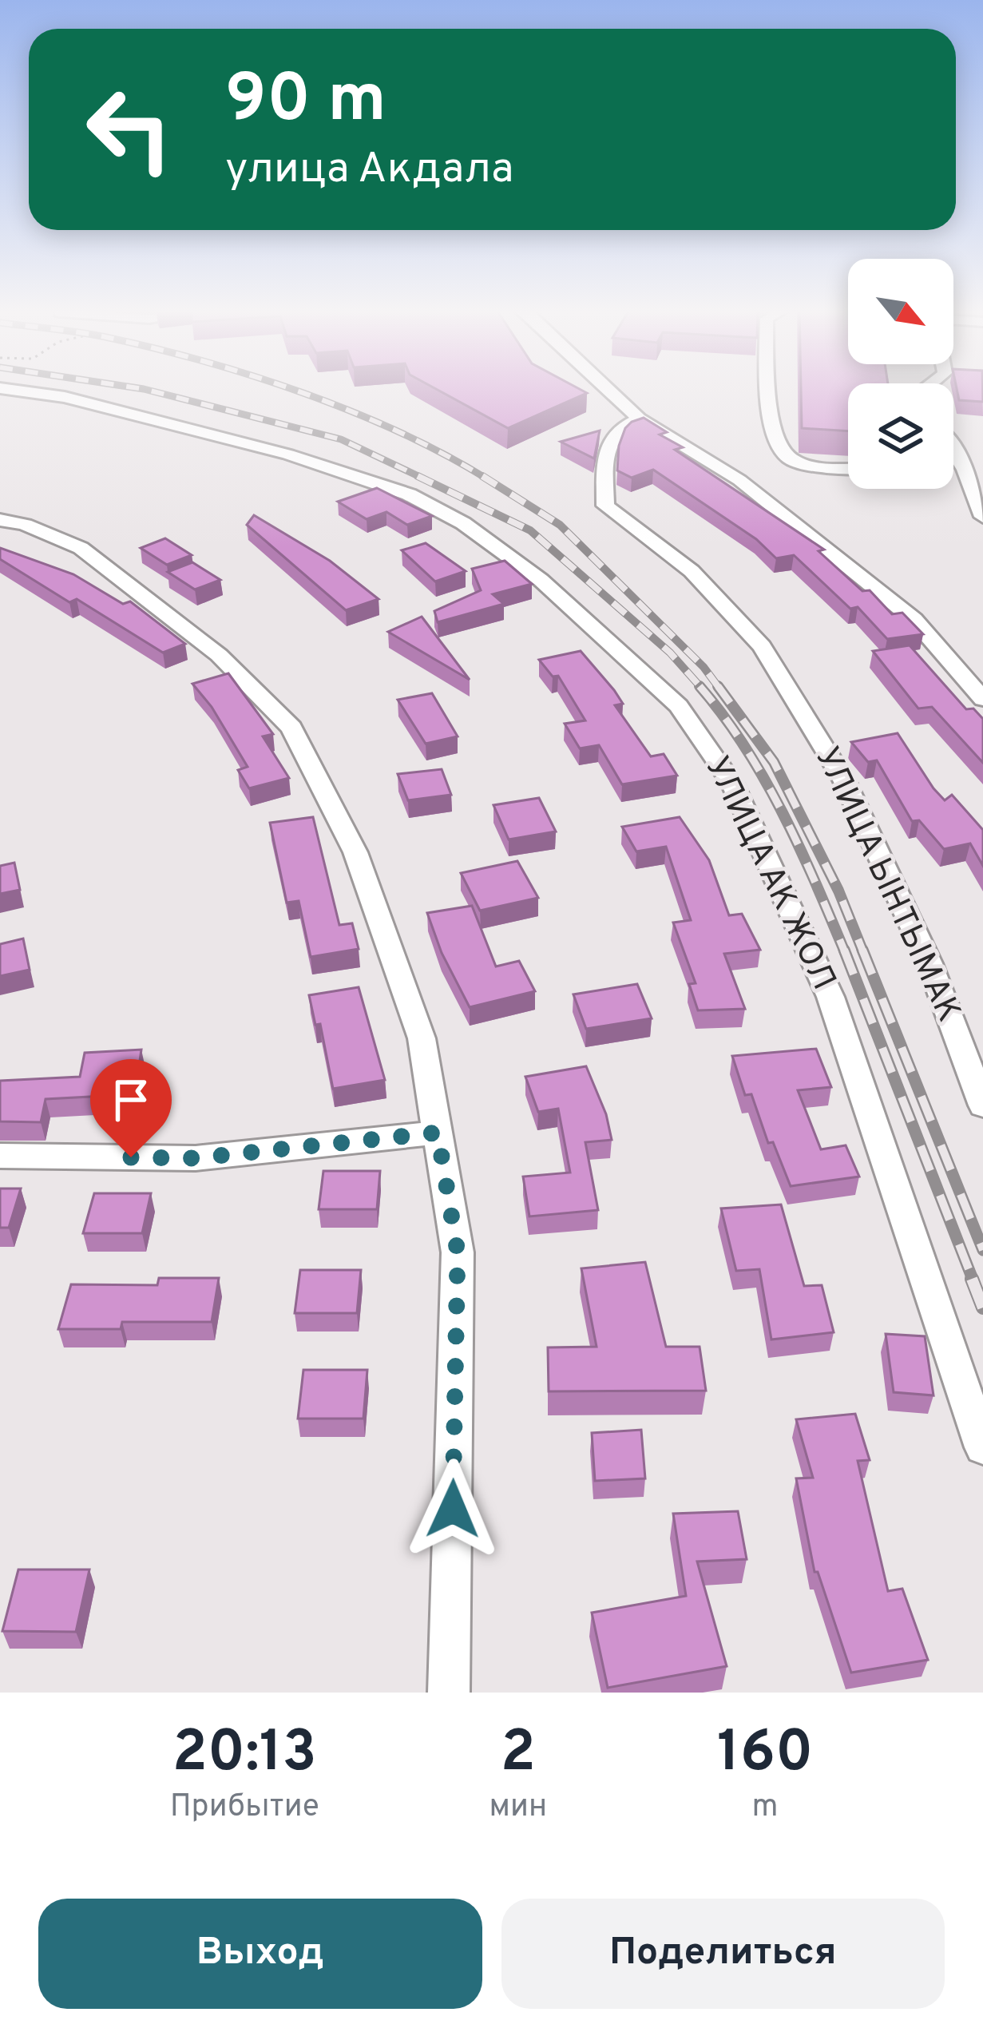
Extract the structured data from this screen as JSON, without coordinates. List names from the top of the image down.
{
  "streets": {
    "street": ["УЛИЦА АК ЖОЛ", "УЛИЦА ЫНТЫМАК"]
  },
  "north": "bottom right",
  "page": {
    "turn": ["90 m", "улица Акдала"],
    "eta": [
      "20:13",
      "Прибытие",
      "2",
      "мин",
      "160",
      "m"
    ],
    "buttons": ["Выход", "Поделиться"]
  }
}
